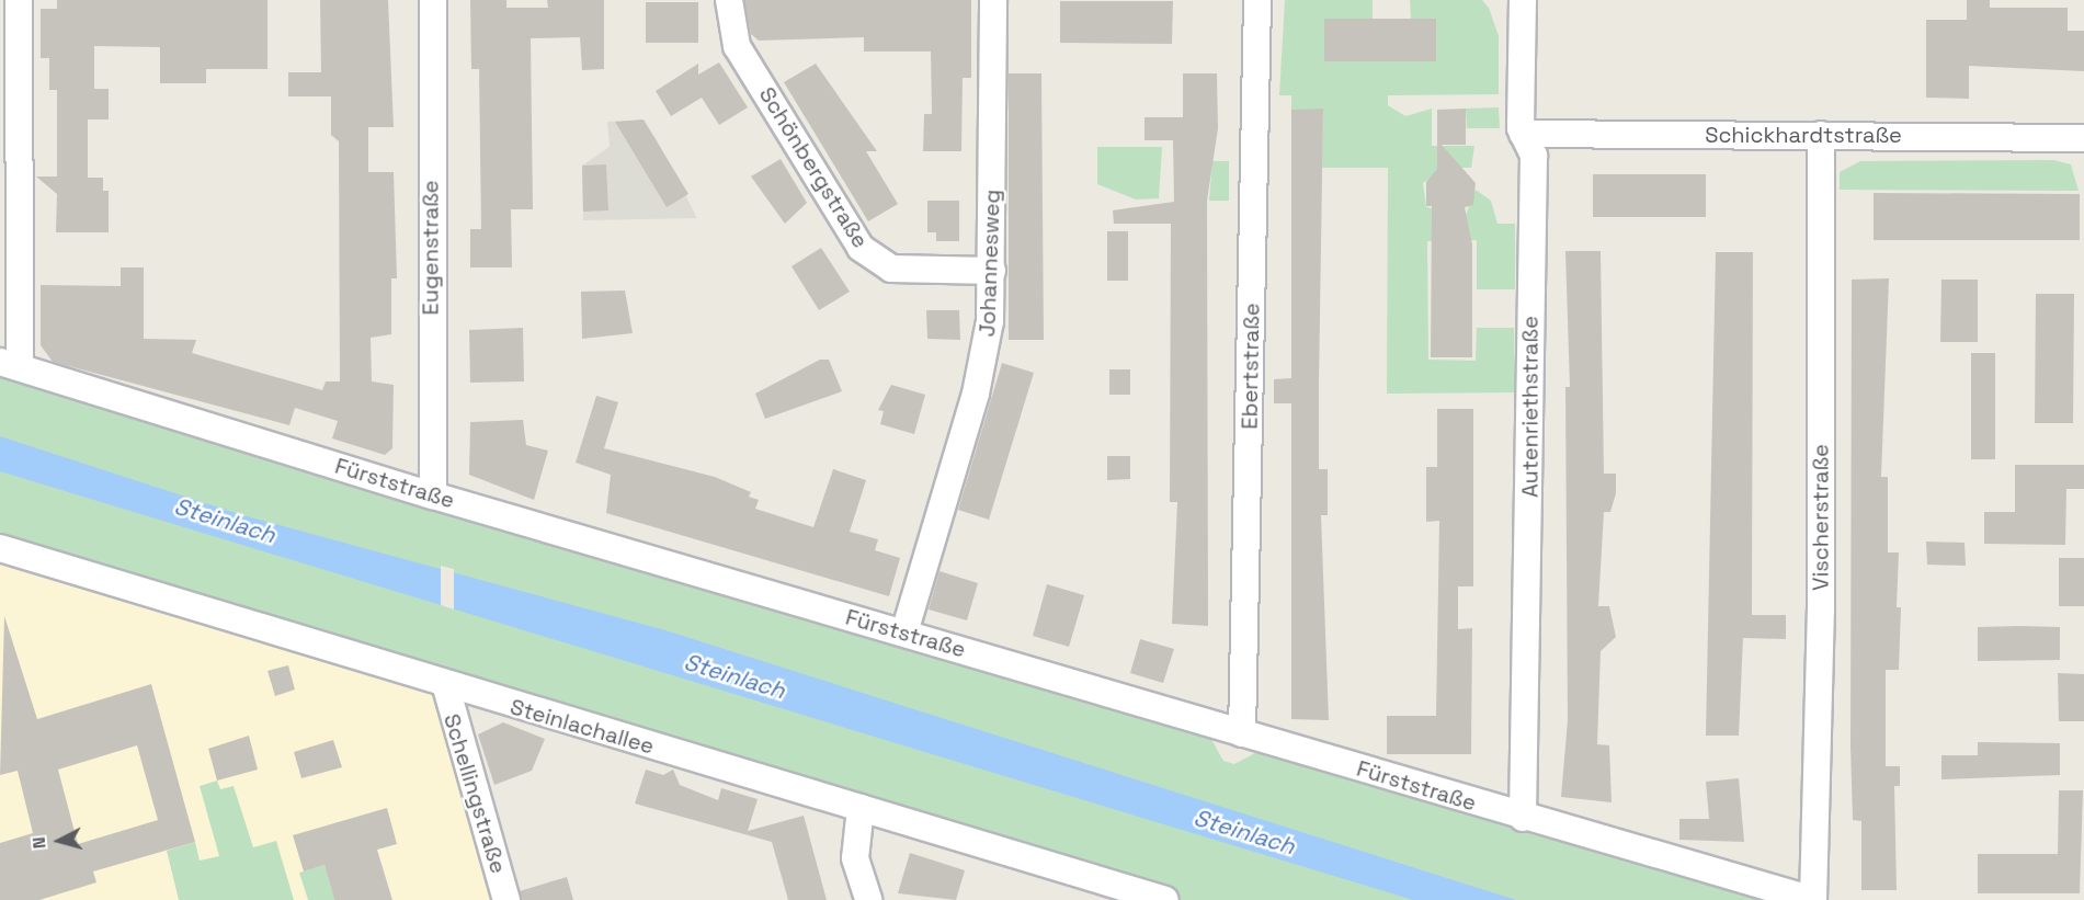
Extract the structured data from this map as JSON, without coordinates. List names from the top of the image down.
{
  "streets": {
    "street": [
      "Schickhardtstraße",
      "Schönbergstraße",
      "Eugenstraße",
      "Johannesweg",
      "Ebertstraße",
      "Autenriethstraße",
      "Fürststraße",
      "Vischerstraße",
      "Steinlachallee",
      "Schellingstraße"
    ]
  },
  "crossings": [
    ["Schickhardtstraße", "Autenriethstraße"],
    ["Schickhardtstraße", "Vischerstraße"],
    ["Schönbergstraße", "Johannesweg"],
    ["Eugenstraße", "Fürststraße"],
    ["Johannesweg", "Fürststraße"],
    ["Ebertstraße", "Fürststraße"],
    ["Autenriethstraße", "Fürststraße"],
    ["Fürststraße", "Vischerstraße"],
    ["Steinlachallee", "Schellingstraße"]
  ],
  "water": ["Steinlach"],
  "north": "left"
}
